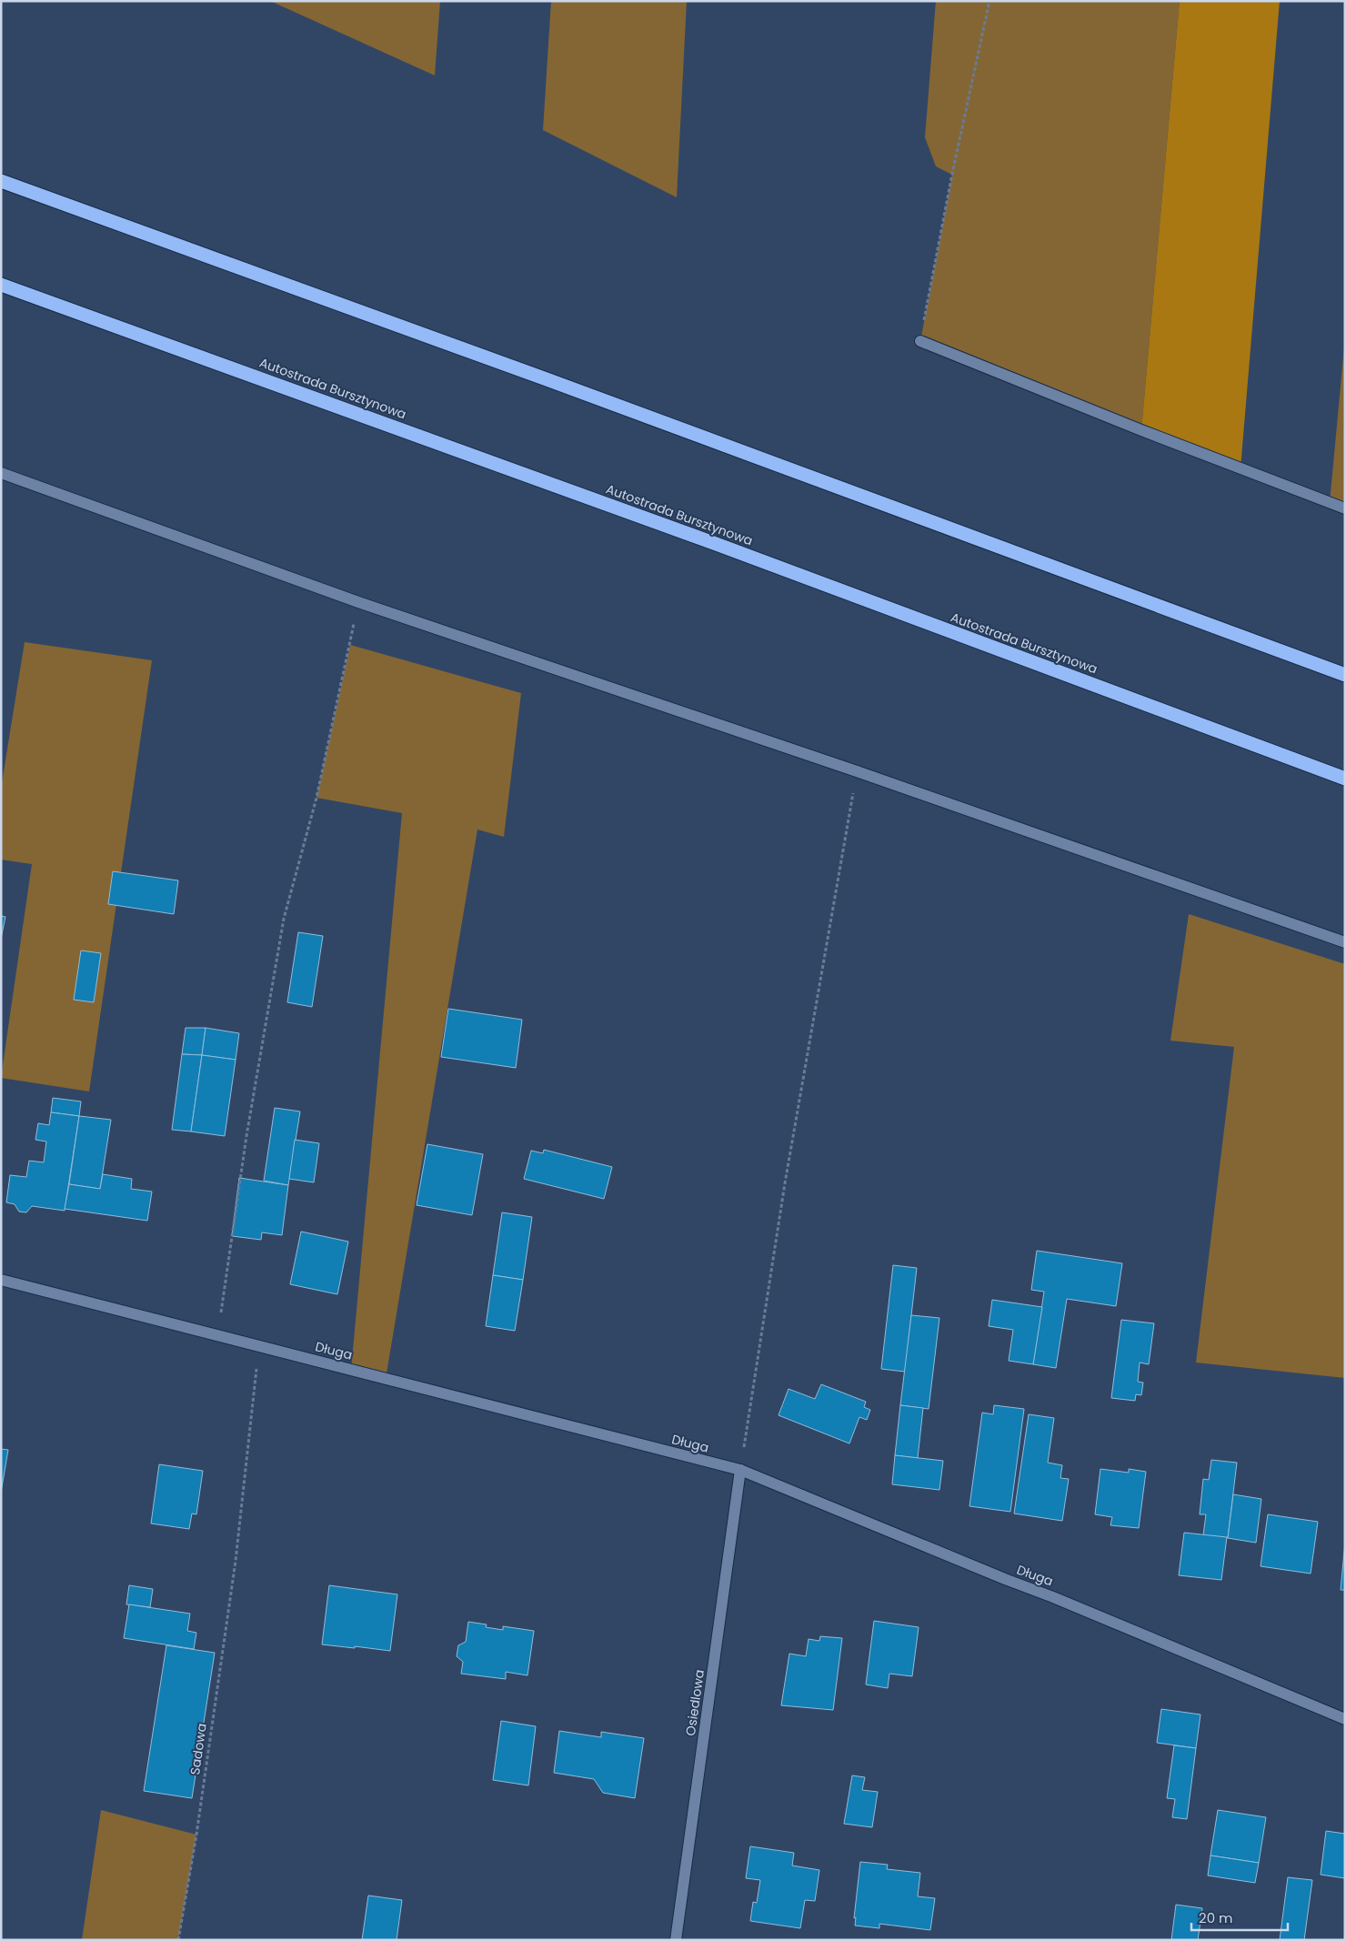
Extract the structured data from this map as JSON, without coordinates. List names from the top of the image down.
{
  "streets": {
    "highway": ["Autostrada Bursztynowa"],
    "street": ["Długa", "Osiedlowa"],
    "path": ["Sadowa"]
  },
  "crossings": [
    ["Długa", "Osiedlowa"],
    ["Długa", "Sadowa"]
  ],
  "scale_bar": "20 m"
}
